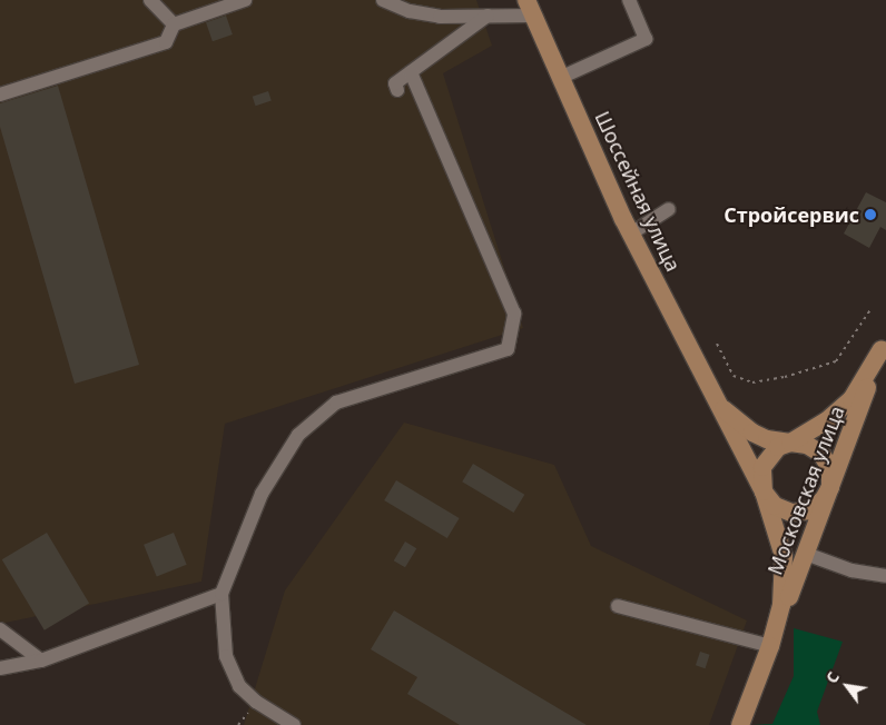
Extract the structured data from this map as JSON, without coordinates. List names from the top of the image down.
{
  "streets": {
    "main road": ["Шоссейная улица", "Московская улица"]
  },
  "crossings": [
    ["Шоссейная улица", "Московская улица"]
  ],
  "places": ["Стройсервис"],
  "north": "top left"
}
